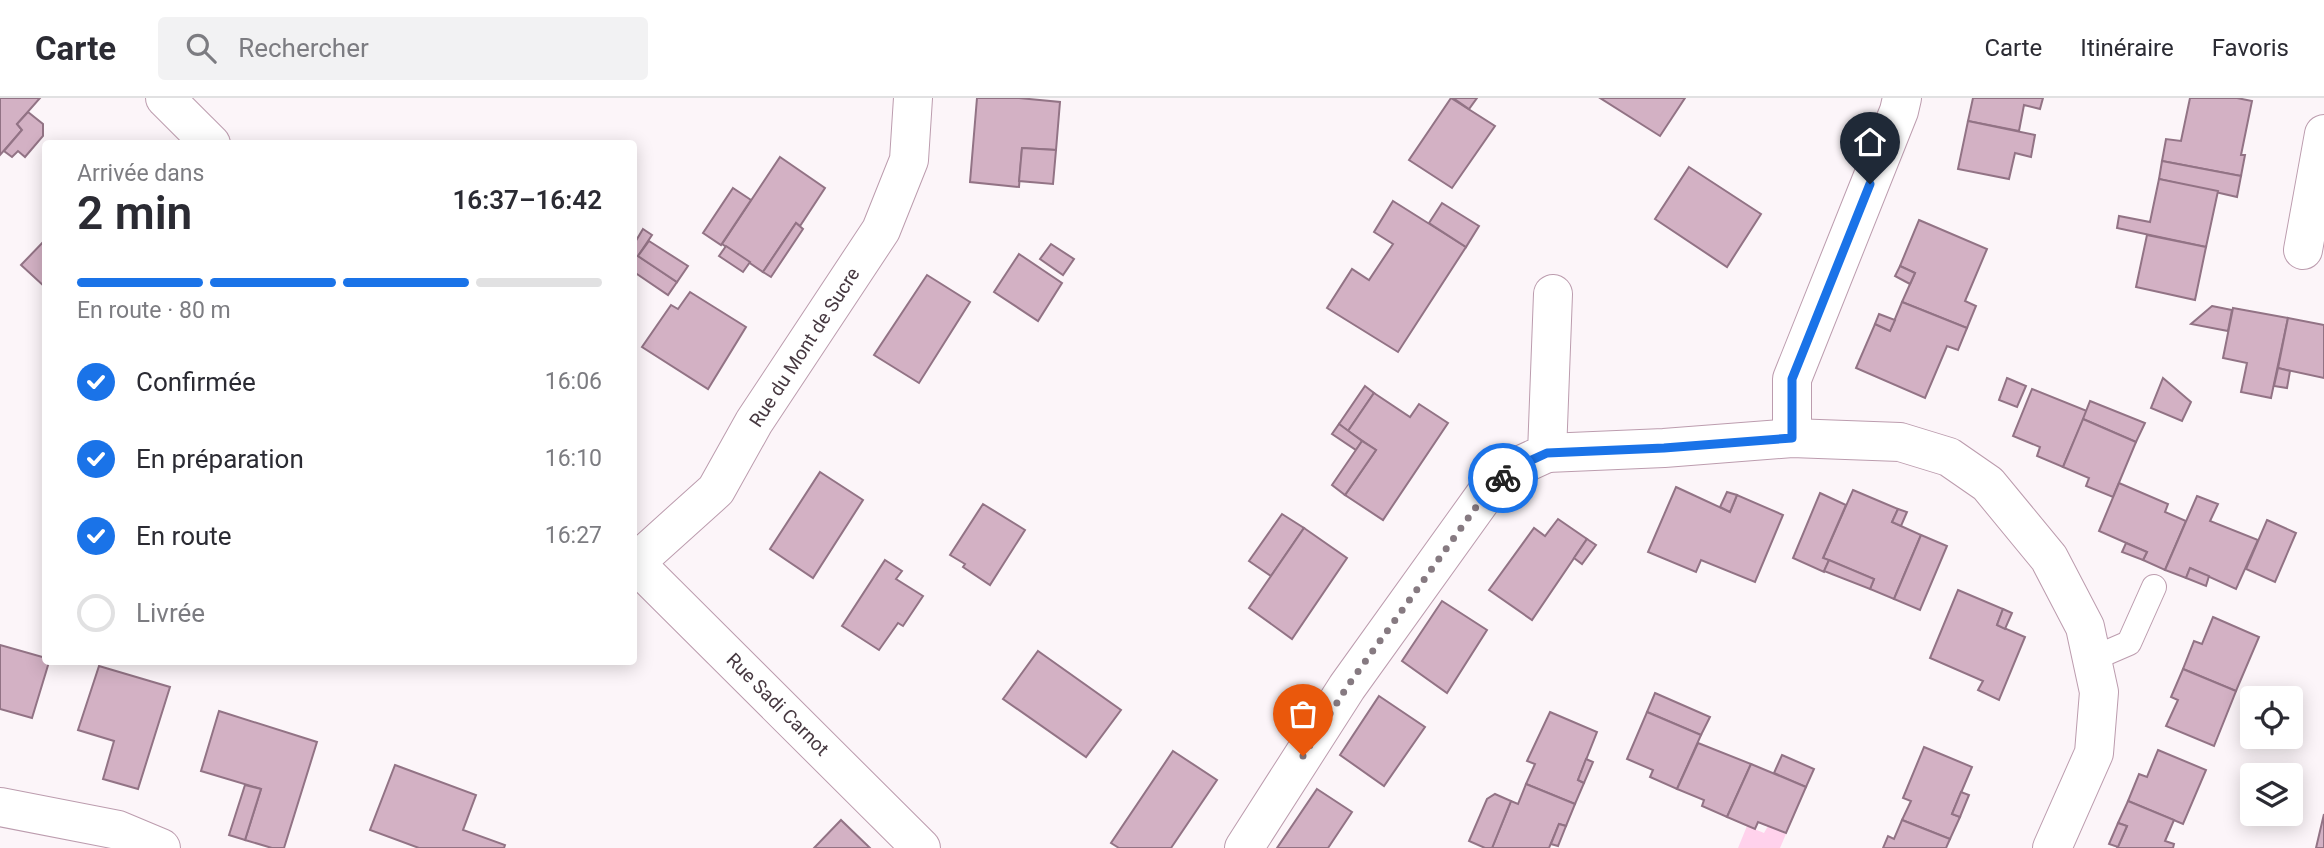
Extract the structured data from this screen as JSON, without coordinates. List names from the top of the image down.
{
  "streets": {
    "street": ["Rue du Mont de Sucre", "Rue Sadi Carnot"]
  },
  "page": {
    "header": "Carte",
    "search": "Rechercher",
    "nav": ["Carte", "Itinéraire", "Favoris"],
    "heading": ["2 min", "Arrivée dans", "16:37–16:42"],
    "bar": "En route · 80 m",
    "list": [
      ["Confirmée", "16:06"],
      ["En préparation", "16:10"],
      ["En route", "16:27"],
      "Livrée"
    ]
  }
}
